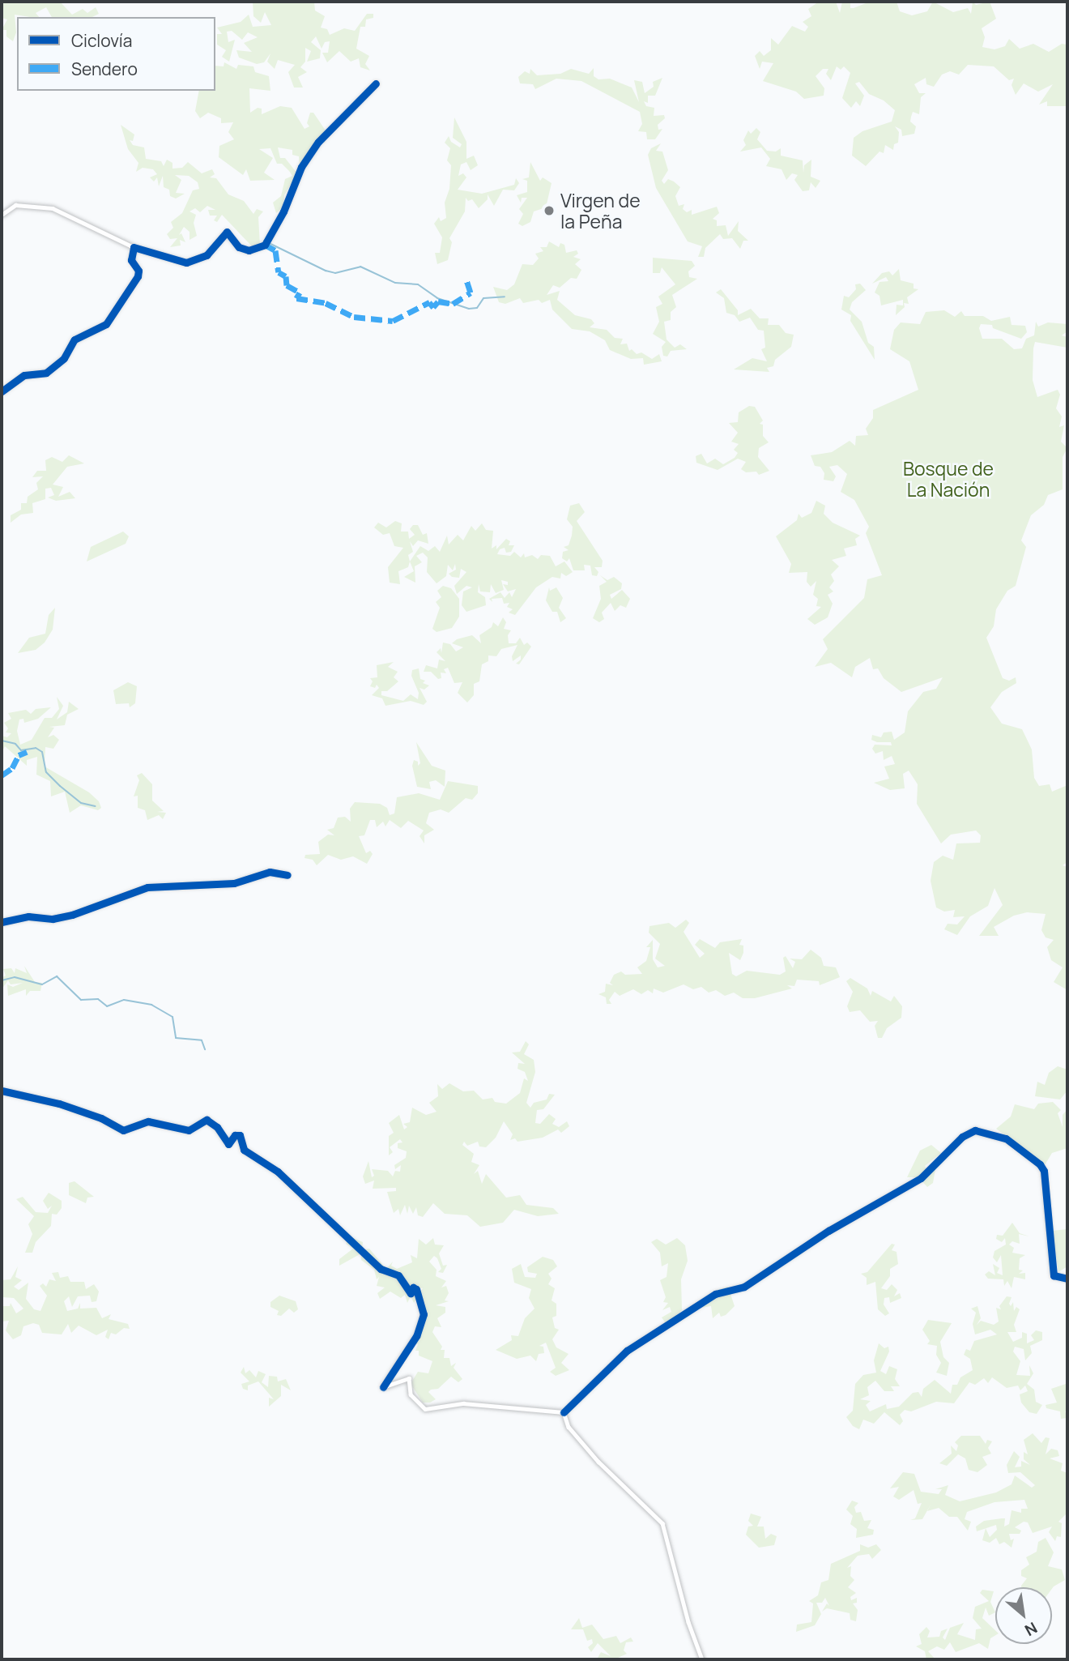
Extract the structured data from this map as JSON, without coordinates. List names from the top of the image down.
{
  "parks": ["Bosque de La Nación"],
  "places": ["Virgen de la Peña"],
  "legend": ["Ciclovía", "Sendero"],
  "north": "bottom right"
}
